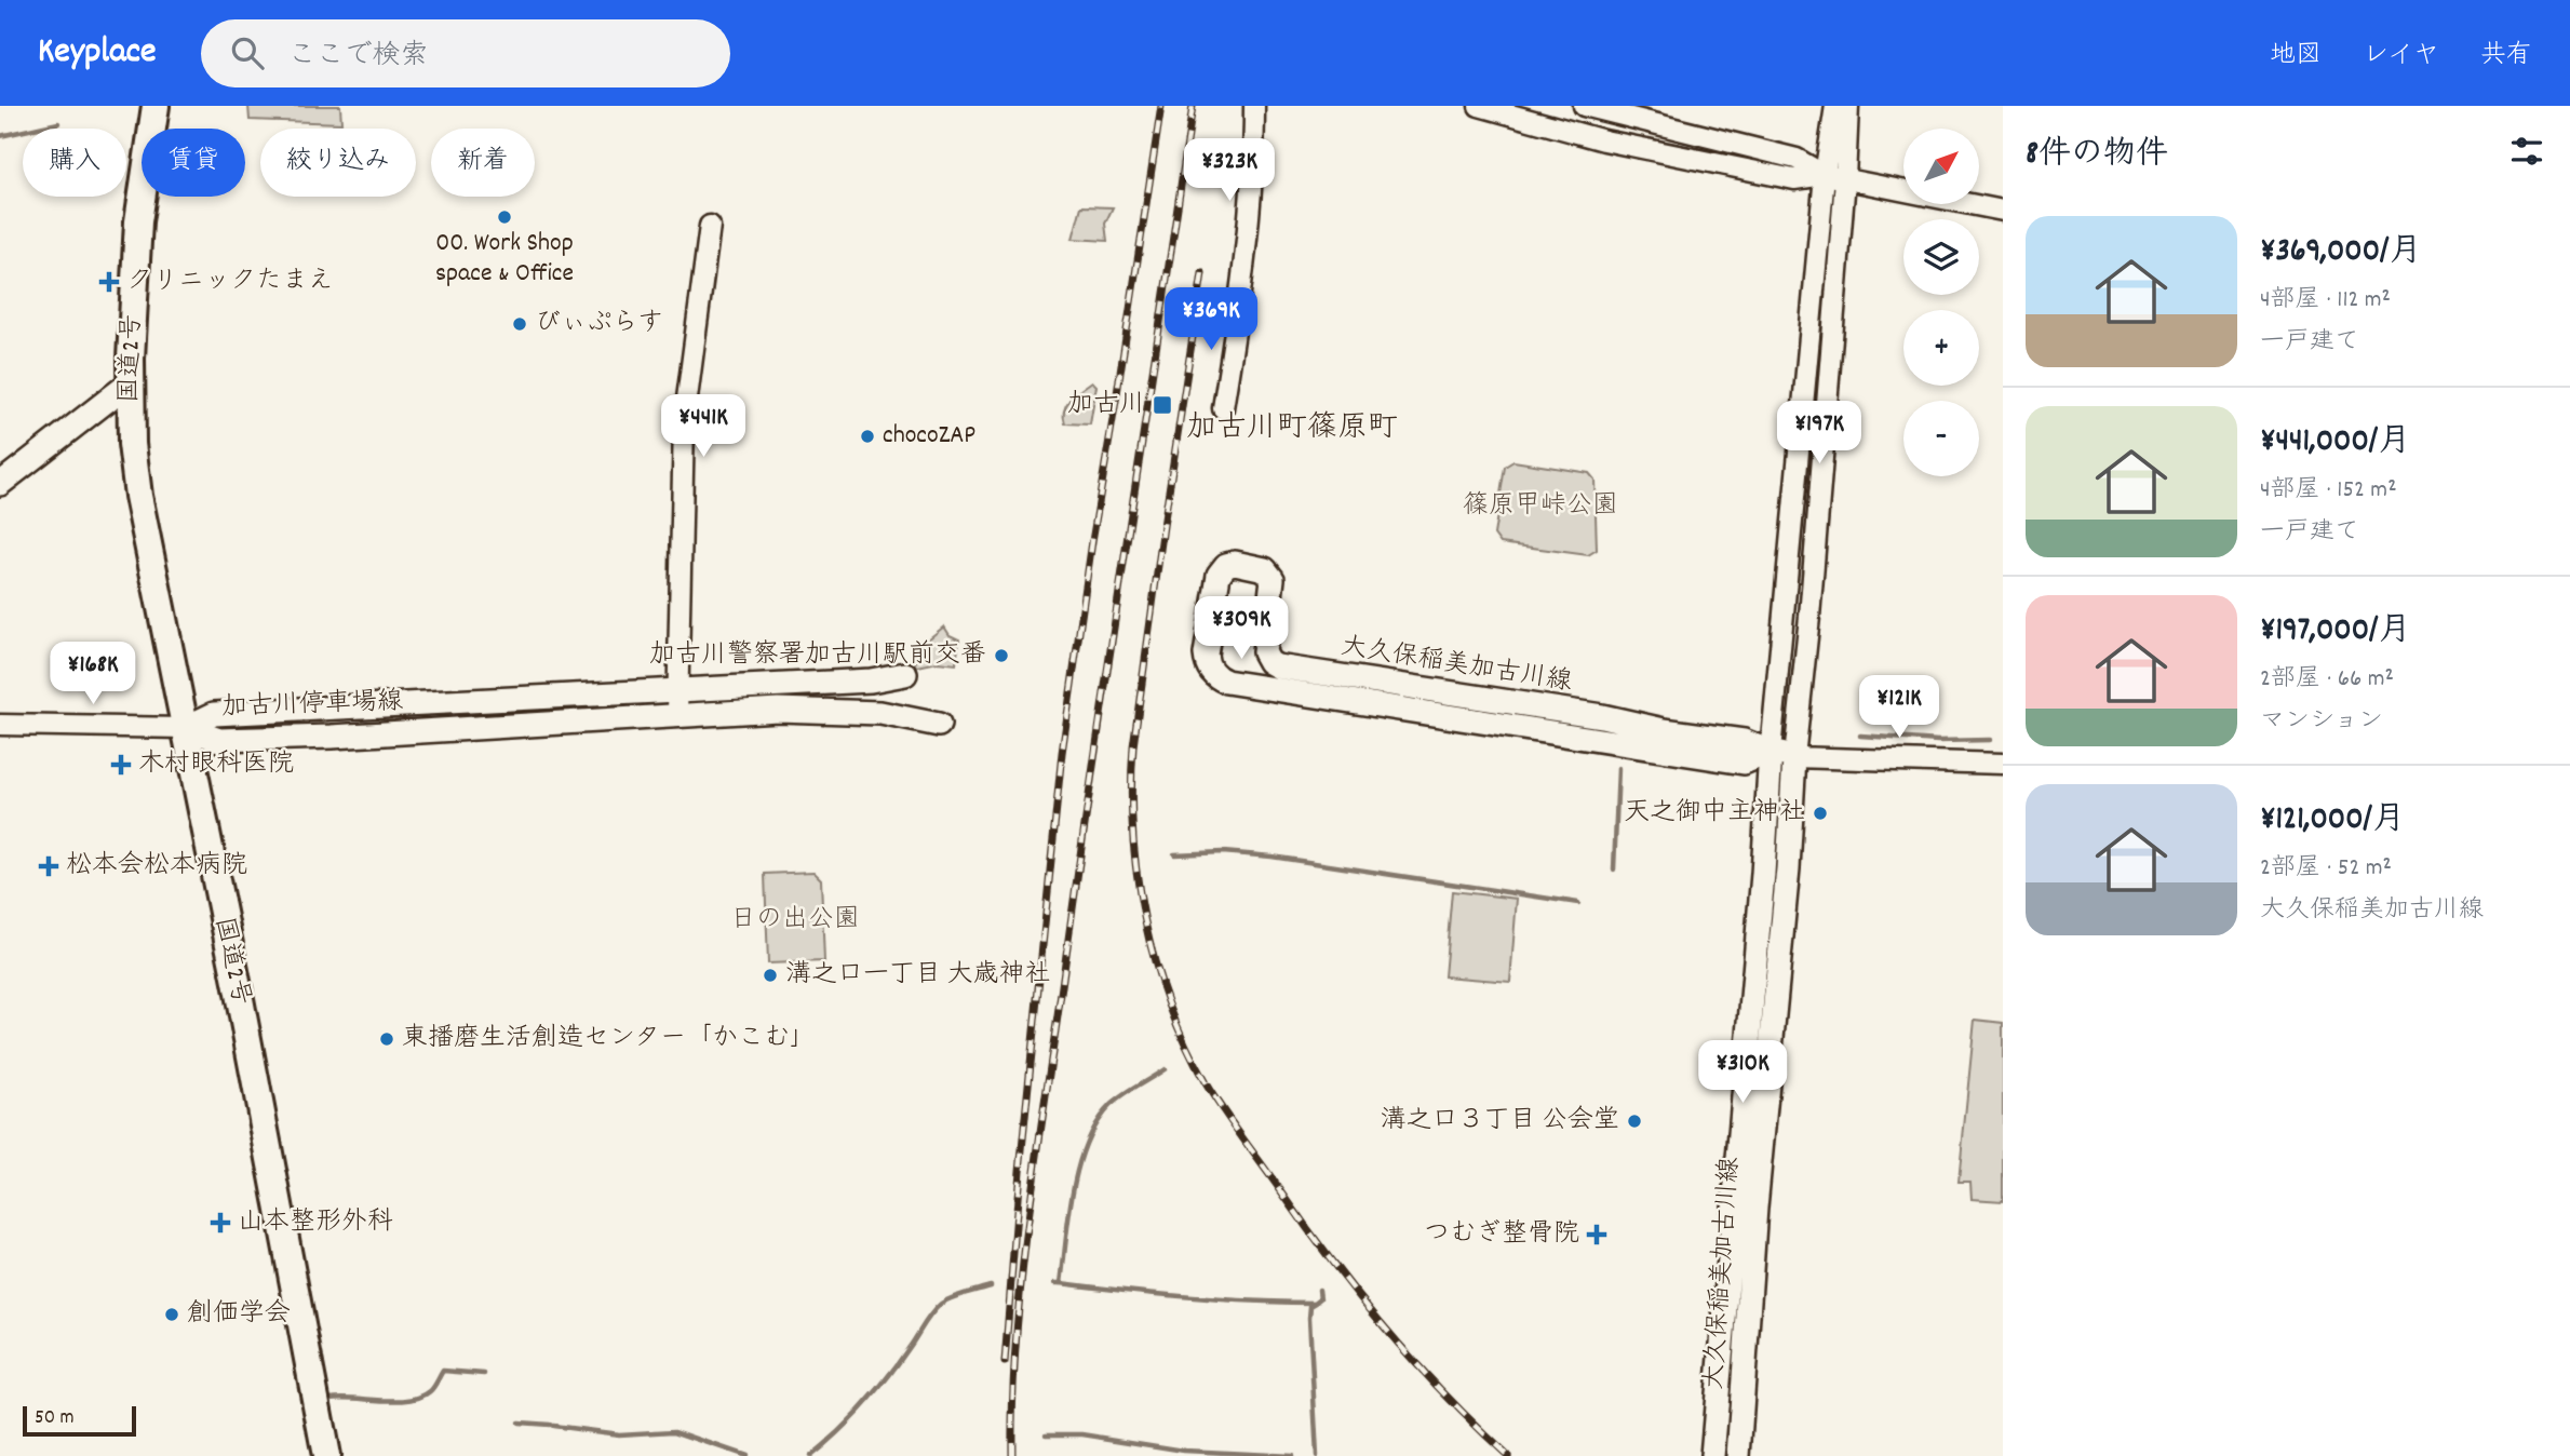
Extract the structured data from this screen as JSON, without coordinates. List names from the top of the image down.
{
  "streets": {
    "highway": ["国道2号"],
    "main road": ["大久保稲美加古川線", "加古川停車場線"]
  },
  "crossings": [
    ["国道2号", "加古川停車場線"]
  ],
  "districts": ["加古川町篠原町"],
  "parks": ["篠原甲峠公園", "日の出公園"],
  "places": {
    "other": [
      "00. Work Shop space & Office",
      "びぃぷらす",
      "chocoZAP",
      "加古川警察署加古川駅前交番",
      "天之御中主神社",
      "溝之口一丁目 大歳神社",
      "東播磨生活創造センター「かこむ」",
      "溝之口３丁目 公会堂",
      "創価学会"
    ],
    "health": [
      "クリニックたまえ",
      "木村眼科医院",
      "松本会松本病院",
      "山本整形外科",
      "つむぎ整骨院"
    ],
    "transit": ["加古川"]
  },
  "scale_bar": "50 m",
  "north": "top right",
  "page": {
    "header": "Keyplace",
    "search": "ここで検索",
    "nav": ["地図", "レイヤ", "共有"],
    "heading": "8件の物件",
    "map_buttons": ["+", "−"],
    "chip": [
      "購入",
      "賃貸",
      "絞り込み",
      "新着"
    ],
    "price": [
      "¥323K",
      "¥369K",
      "¥441K",
      "¥197K",
      "¥309K",
      "¥168K",
      "¥121K",
      "¥310K"
    ],
    "list": [
      {
        "name": "¥369,000/月",
        "note": "4部屋 · 112 m² · 一戸建て"
      },
      {
        "name": "¥441,000/月",
        "note": "4部屋 · 152 m² · 一戸建て"
      },
      {
        "name": "¥197,000/月",
        "note": "2部屋 · 66 m² · マンション"
      },
      {
        "name": "¥121,000/月",
        "note": "2部屋 · 52 m² · 大久保稲美加古川線"
      }
    ],
    "scale": "50 m"
  }
}
